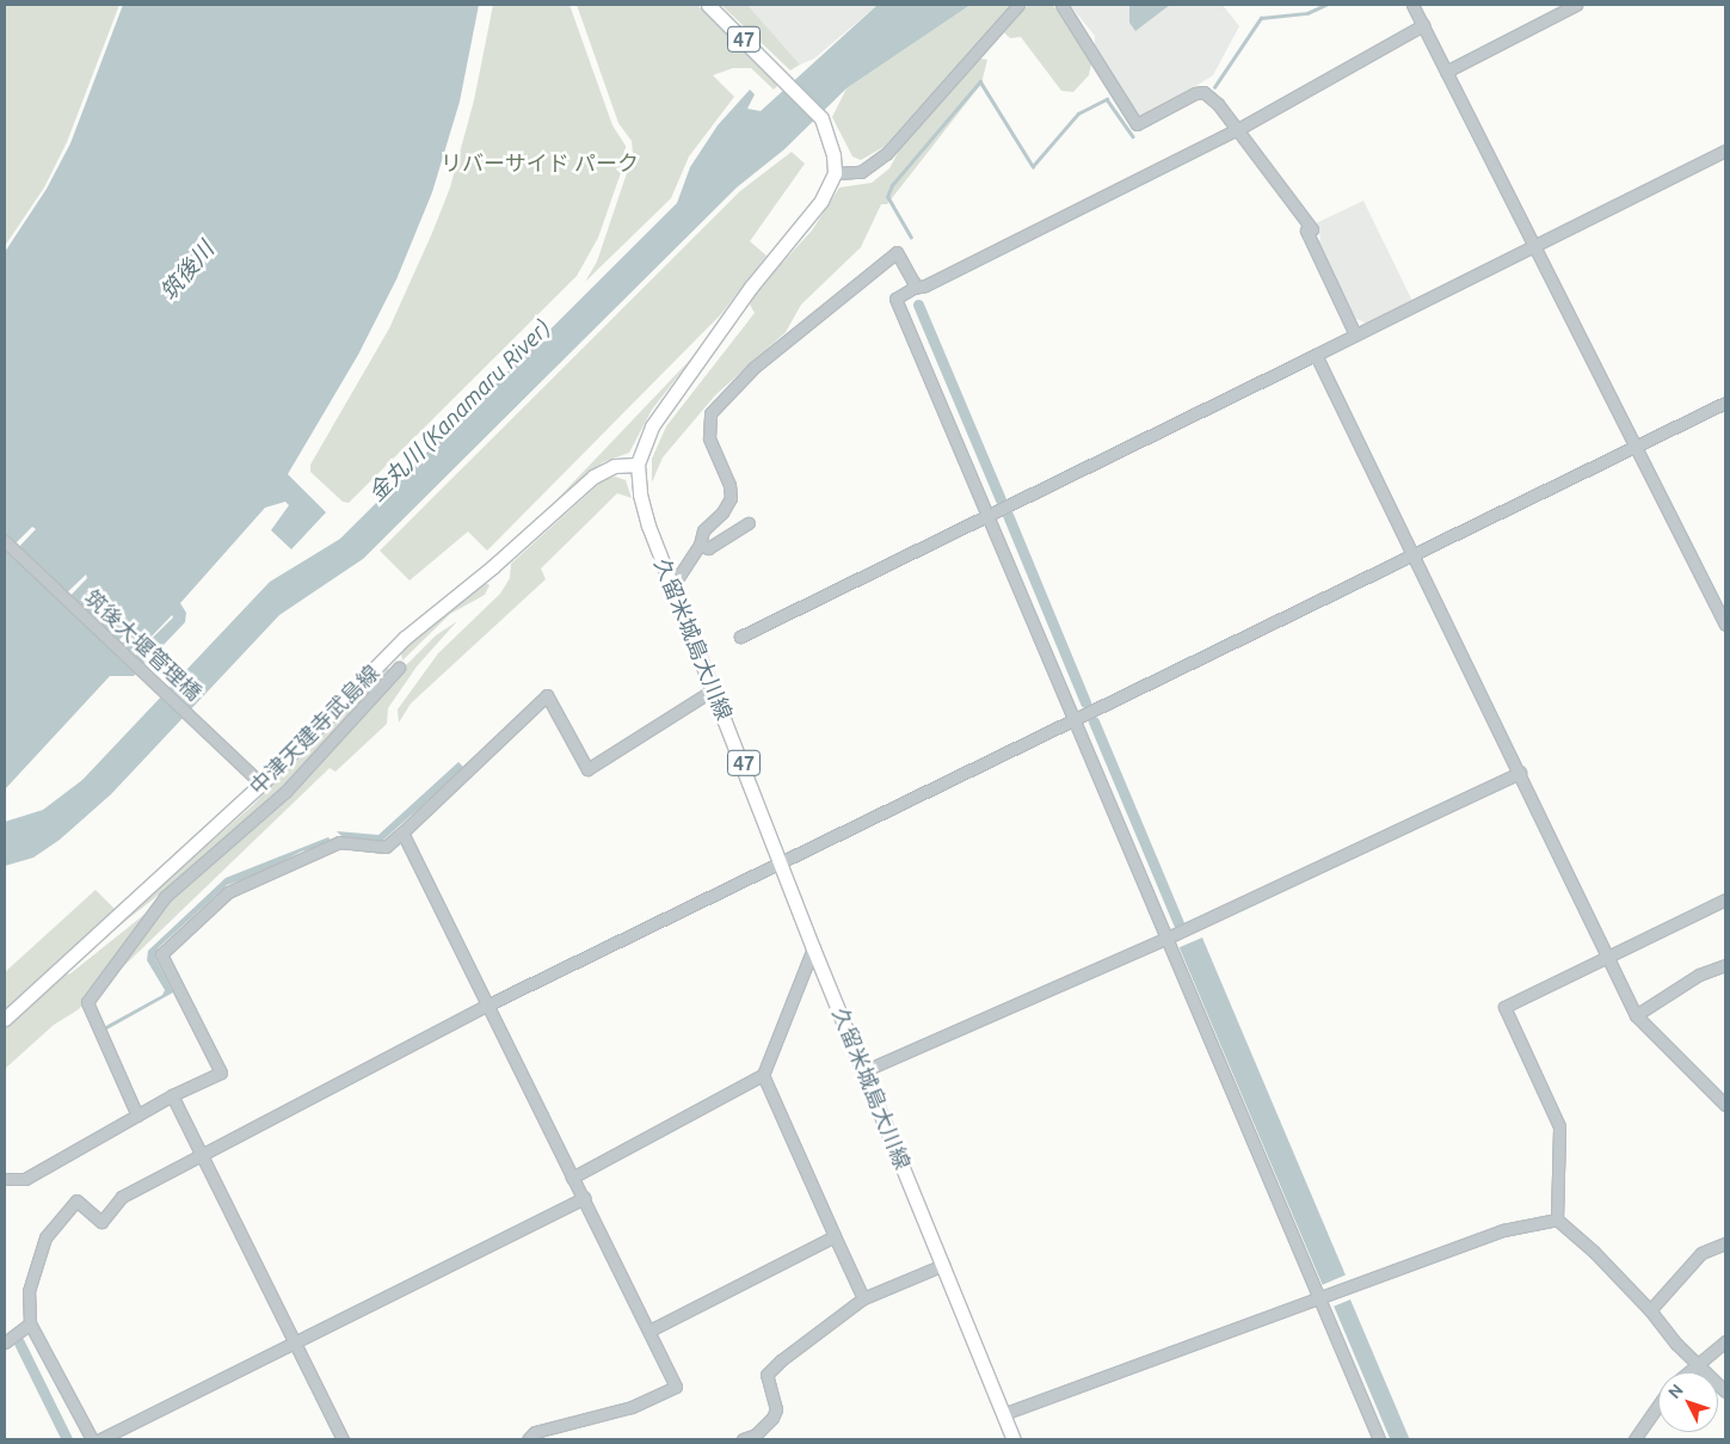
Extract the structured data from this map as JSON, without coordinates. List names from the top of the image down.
{
  "streets": {
    "main road": ["47", "久留米城島大川線", "中津天建寺武島線"],
    "street": ["筑後大堰管理橋"]
  },
  "crossings": [
    ["久留米城島大川線", "中津天建寺武島線"],
    ["筑後大堰管理橋", "中津天建寺武島線"]
  ],
  "water": ["筑後川", "金丸川 (Kanamaru River)"],
  "parks": ["リバーサイド パーク"],
  "north": "top left"
}
